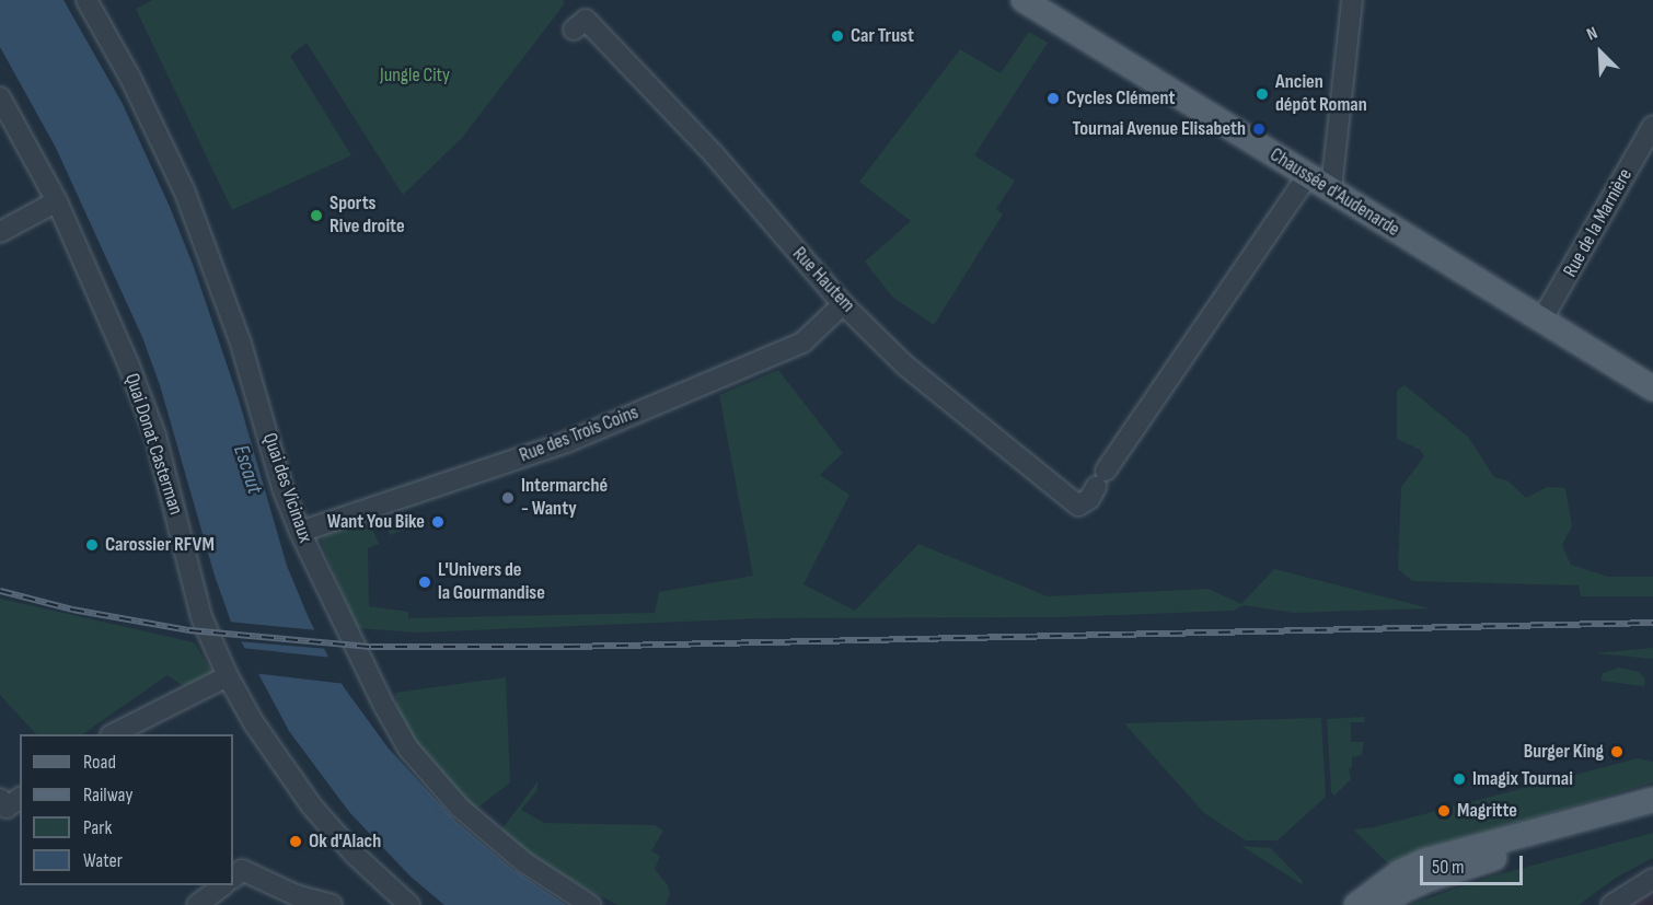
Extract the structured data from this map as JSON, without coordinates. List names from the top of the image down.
{
  "streets": {
    "main road": ["Chaussée d'Audenarde"],
    "street": [
      "Rue de la Marnière",
      "Rue Hautem",
      "Rue des Trois Coins",
      "Quai Donat Casterman",
      "Quai des Vicinaux"
    ]
  },
  "crossings": [
    ["Chaussée d'Audenarde", "Rue de la Marnière"],
    ["Chaussée d'Audenarde", "Rue Hautem"],
    ["Rue Hautem", "Rue des Trois Coins"],
    ["Rue des Trois Coins", "Quai des Vicinaux"]
  ],
  "water": ["Escaut"],
  "parks": ["Jungle City"],
  "places": [
    "Car Trust",
    "Ancien dépôt Roman",
    "Cycles Clément",
    "Tournai Avenue Elisabeth",
    "Sports Rive droite",
    "Intermarché - Wanty",
    "Want You Bike",
    "Carossier RFVM",
    "L'Univers de la Gourmandise",
    "Burger King",
    "Imagix Tournai",
    "Magritte",
    "Ok d'Alach"
  ],
  "legend": [
    "Road",
    "Railway",
    "Park",
    "Water"
  ],
  "scale_bar": "50 m",
  "north": "top left"
}
